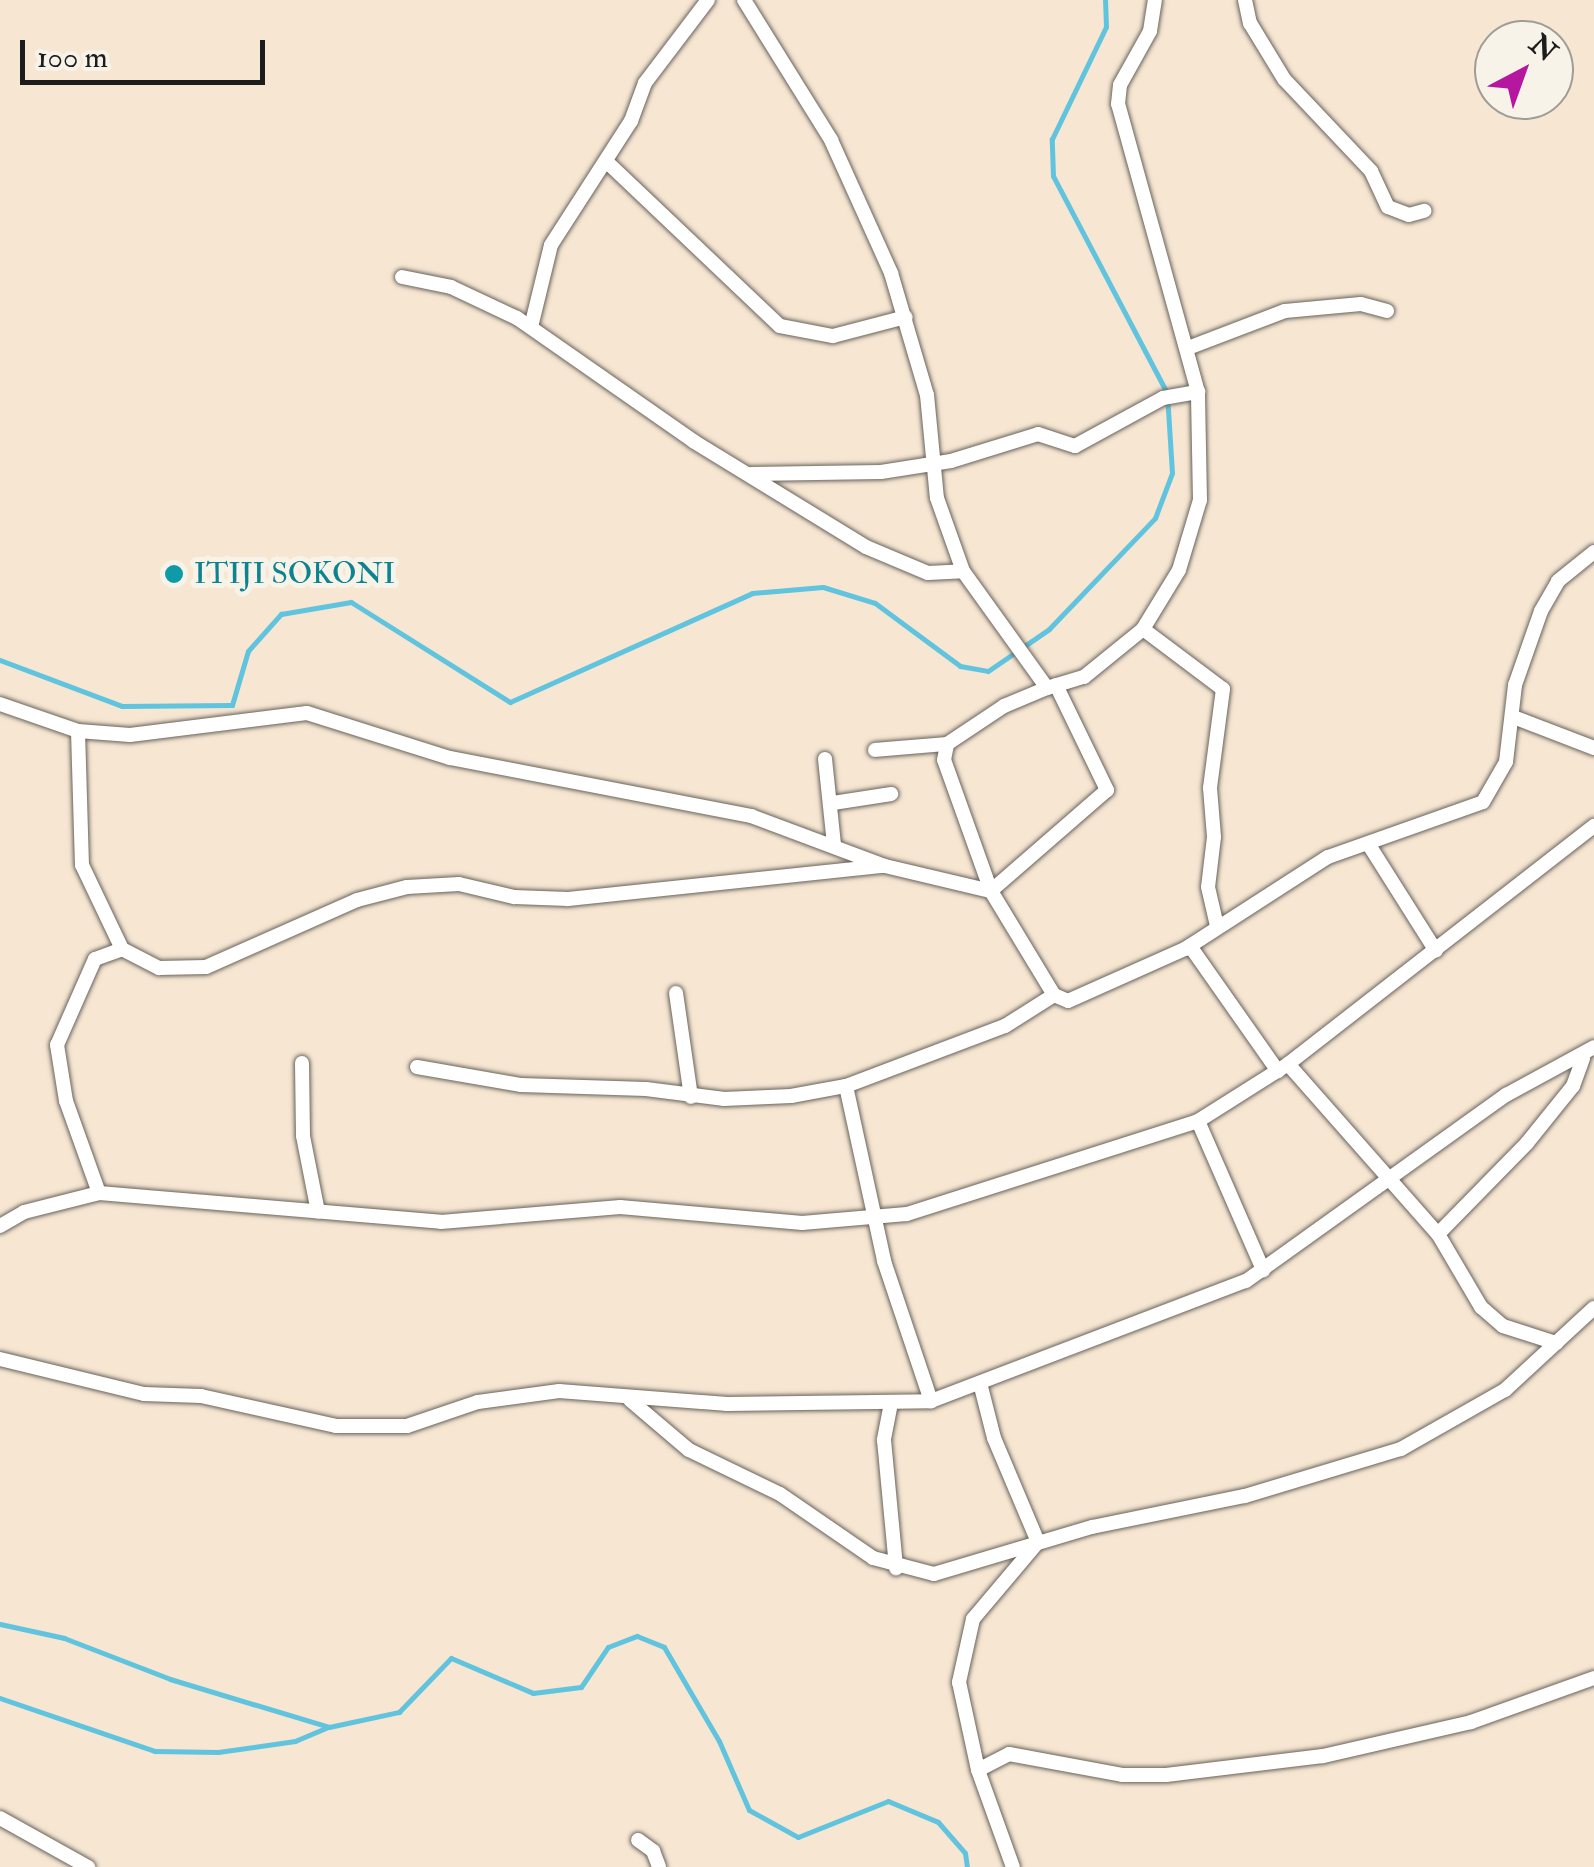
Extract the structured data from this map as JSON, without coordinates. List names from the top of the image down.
{
  "places": ["ITIJI SOKONI"],
  "scale_bar": "100 m",
  "north": "top right"
}
